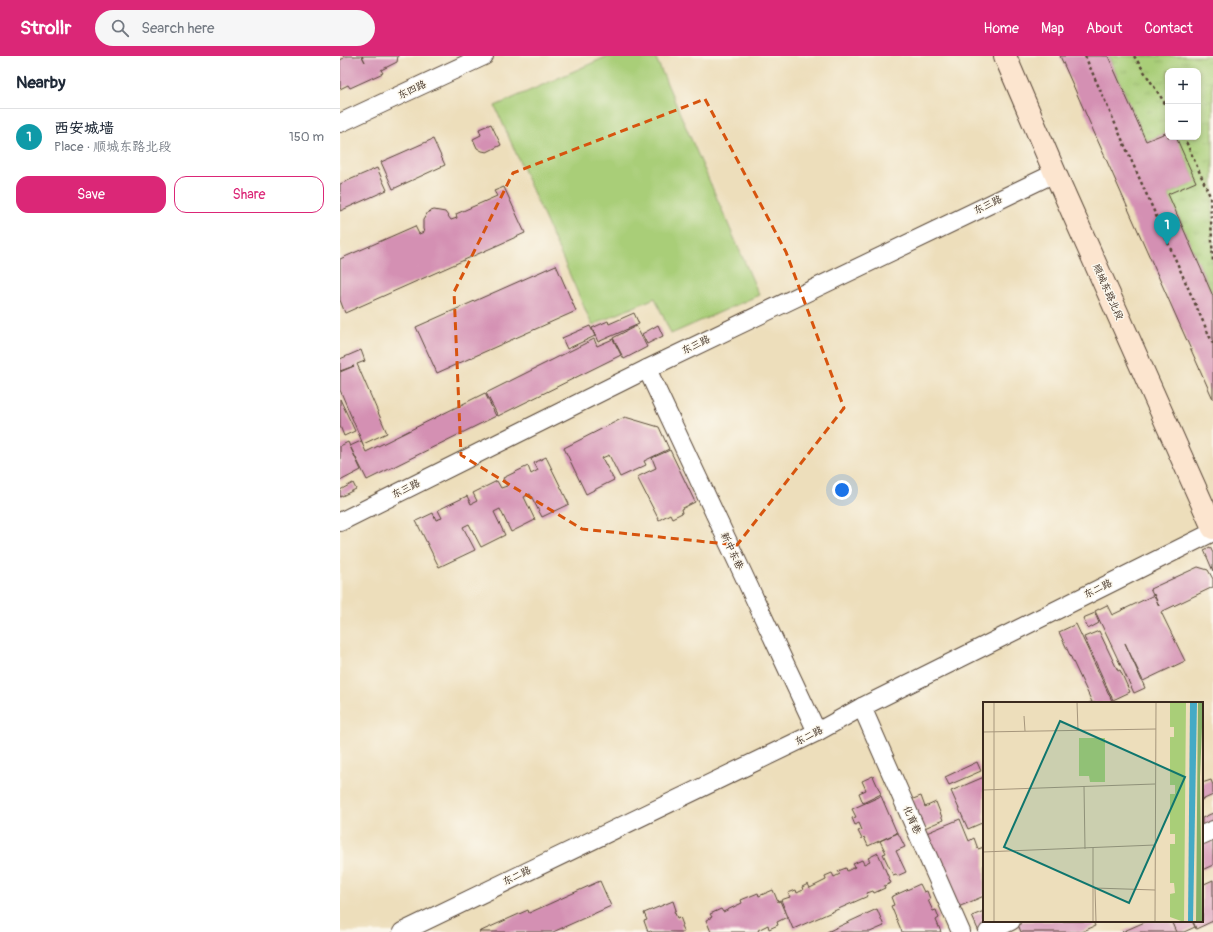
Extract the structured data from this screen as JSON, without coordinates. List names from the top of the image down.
{
  "streets": {
    "street": [
      "东四路",
      "东三路",
      "顺城东路北段",
      "新中东巷",
      "东二路",
      "化育巷"
    ]
  },
  "crossings": [
    ["东三路", "顺城东路北段"],
    ["东三路", "新中东巷"],
    ["新中东巷", "东二路"],
    ["东二路", "化育巷"]
  ],
  "page": {
    "header": "Strollr",
    "search": "Search here",
    "nav": [
      "Home",
      "Map",
      "About",
      "Contact"
    ],
    "heading": "Nearby",
    "map_buttons": ["+", "−"],
    "list": [
      {
        "mark": "1",
        "name": "西安城墙",
        "note": "Place · 顺城东路北段",
        "value": "150 m"
      }
    ],
    "buttons": ["Save", "Share"],
    "pins": "1"
  }
}
